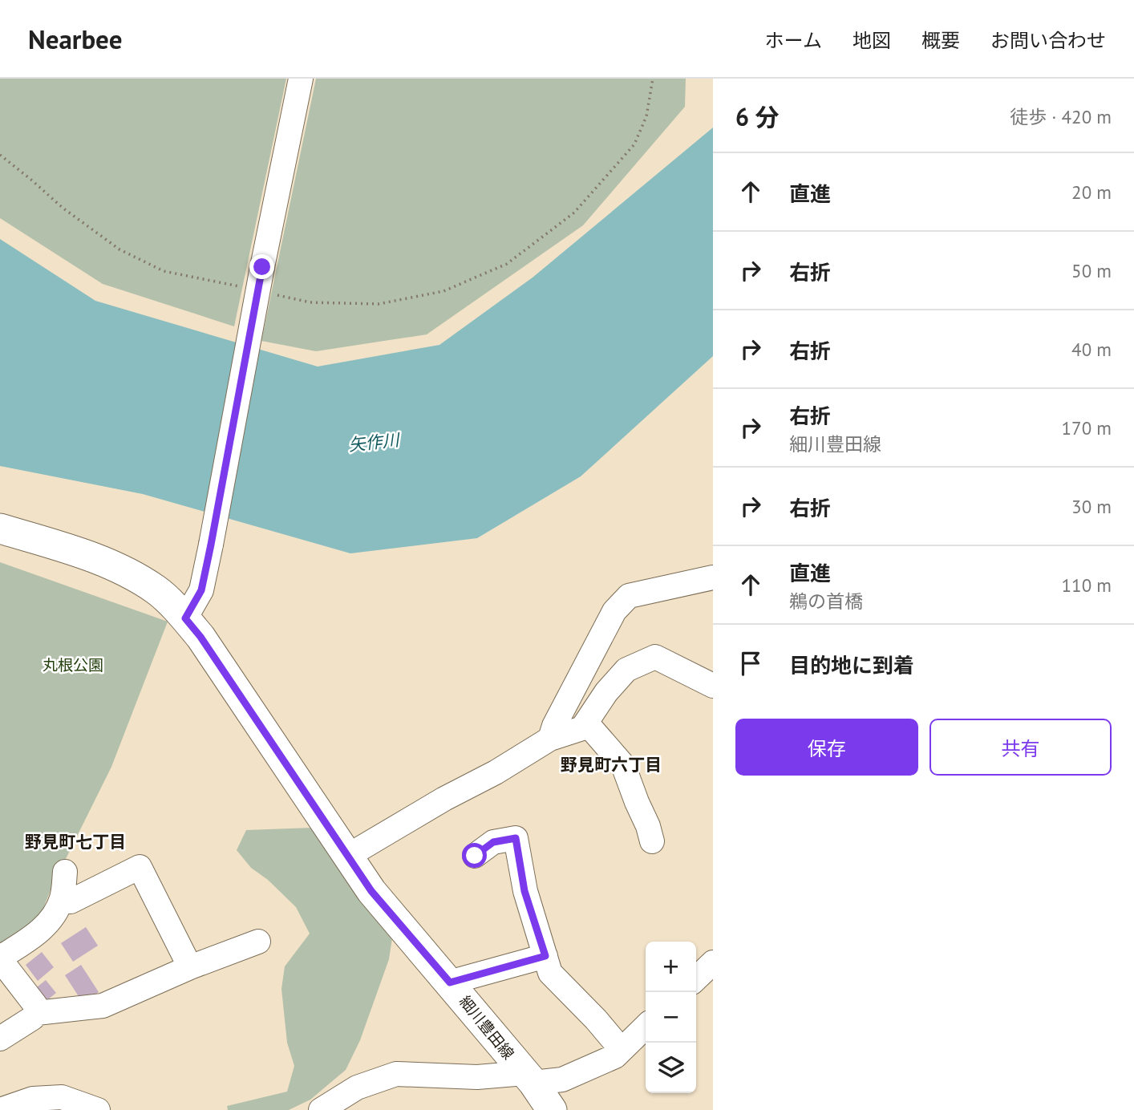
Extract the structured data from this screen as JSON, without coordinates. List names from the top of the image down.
{
  "streets": {
    "main road": ["細川豊田線"]
  },
  "districts": ["野見町六丁目", "野見町七丁目"],
  "water": ["矢作川"],
  "parks": ["丸根公園"],
  "page": {
    "header": "Nearbee",
    "nav": [
      "ホーム",
      "地図",
      "概要",
      "お問い合わせ"
    ],
    "heading": ["6 分", "徒歩 · 420 m"],
    "list": [
      ["直進", "20 m"],
      ["右折", "50 m"],
      ["右折", "40 m"],
      ["右折", "細川豊田線", "170 m"],
      ["右折", "30 m"],
      ["直進", "鵜の首橋", "110 m"],
      "目的地に到着"
    ],
    "buttons": ["保存", "共有"],
    "map_buttons": ["+", "−"]
  }
}
